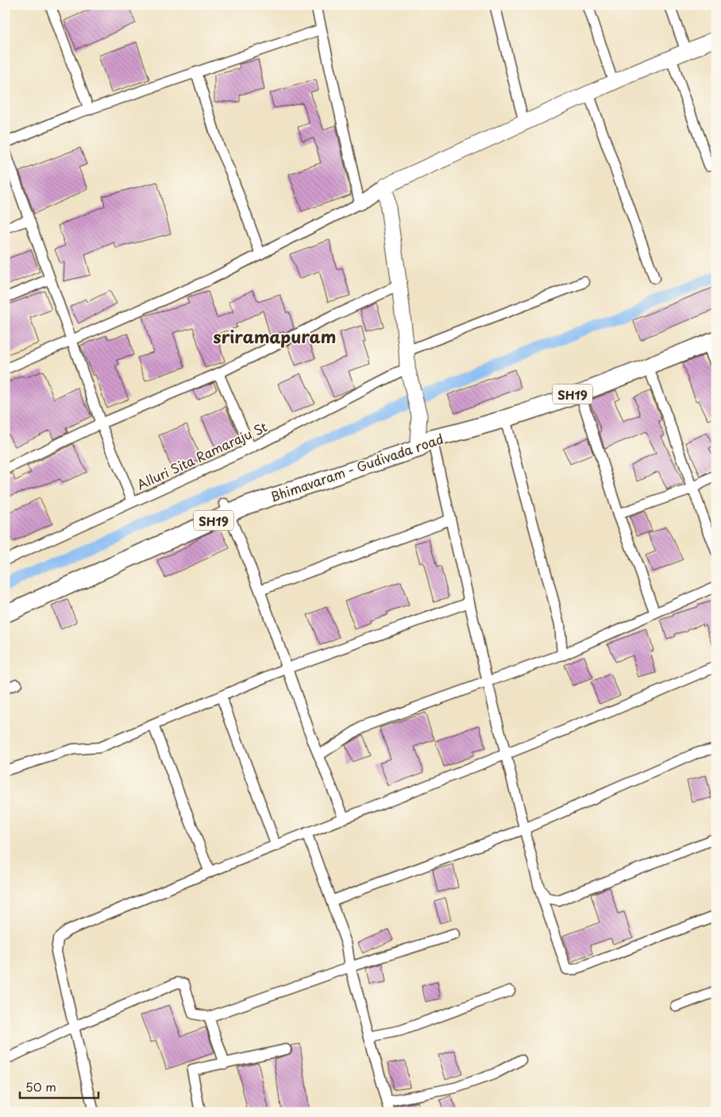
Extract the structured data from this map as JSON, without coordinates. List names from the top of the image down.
{
  "streets": {
    "main road": ["SH19", "Bhimavaram - Gudivada road"],
    "street": ["Alluri Sita Ramaraju St"]
  },
  "crossings": [
    ["SH19", "Bhimavaram - Gudivada road"]
  ],
  "districts": ["sriramapuram"],
  "scale_bar": "50 m"
}
